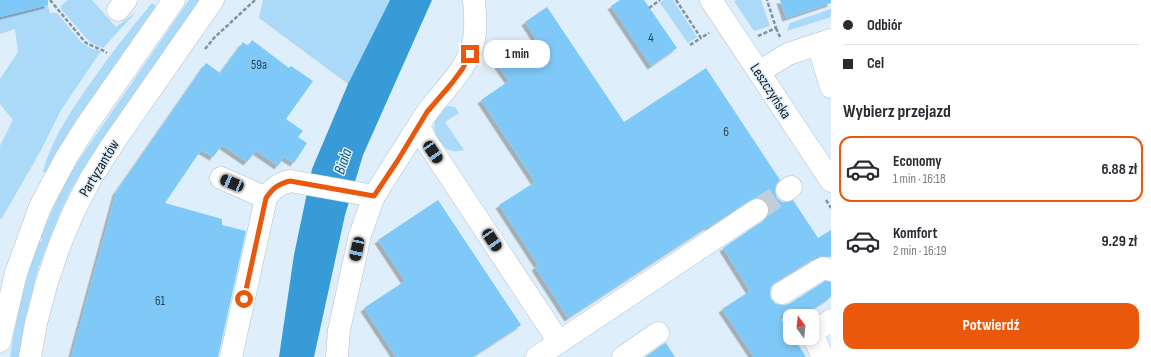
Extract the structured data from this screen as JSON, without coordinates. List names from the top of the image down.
{
  "streets": {
    "main road": ["Leszczyńska", "Partyzantów"]
  },
  "water": ["Biała"],
  "house_numbers": [
    "4",
    "59a",
    "6",
    "61"
  ],
  "north": "top",
  "page": {
    "banner": ["Odbiór", "Cel"],
    "bubble": "1 min",
    "heading": "Wybierz przejazd",
    "list": [
      {
        "name": "Economy",
        "note": "1 min · 16:18",
        "value": "6.88 zł"
      },
      {
        "name": "Komfort",
        "note": "2 min · 16:19",
        "value": "9.29 zł"
      }
    ],
    "buttons": "Potwierdź"
  }
}
